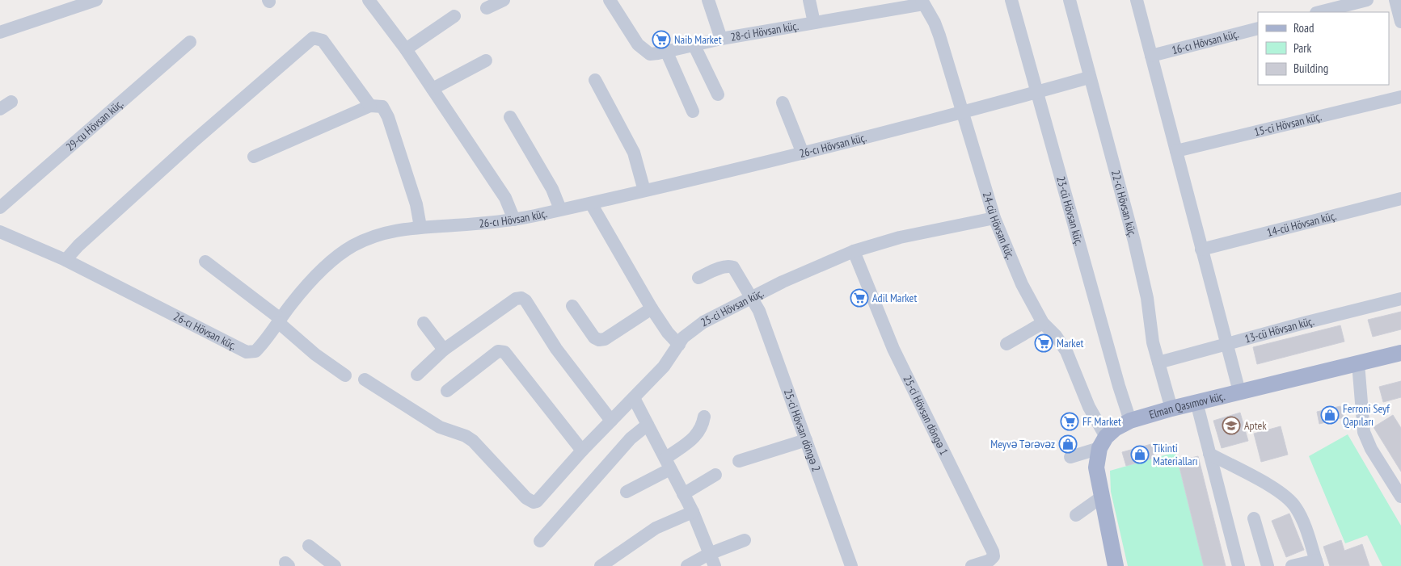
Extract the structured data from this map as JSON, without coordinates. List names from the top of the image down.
{
  "streets": {
    "main road": ["Elman Qasımov küç."],
    "street": [
      "28-ci Hövsan küç.",
      "16-cı Hövsan küç.",
      "15-ci Hövsan küç.",
      "29-cu Hövsan küç.",
      "26-cı Hövsan küç.",
      "22-ci Hövsan küç.",
      "23-cü Hövsan küç.",
      "14-cü Hövsan küç.",
      "24-cü Hövsan küç.",
      "25-ci Hövsan küç.",
      "13-cü Hövsan küç.",
      "25-ci Hövsan döngə 1",
      "25-ci Hövsan döngə 2"
    ]
  },
  "crossings": [
    ["28-ci Hövsan küç.", "24-cü Hövsan küç."],
    ["26-cı Hövsan küç.", "22-ci Hövsan küç."],
    ["26-cı Hövsan küç.", "23-cü Hövsan küç."],
    ["26-cı Hövsan küç.", "24-cü Hövsan küç."],
    ["22-ci Hövsan küç.", "13-cü Hövsan küç."],
    ["22-ci Hövsan küç.", "Elman Qasımov küç."],
    ["23-cü Hövsan küç.", "Elman Qasımov küç."],
    ["24-cü Hövsan küç.", "25-ci Hövsan küç."],
    ["24-cü Hövsan küç.", "Elman Qasımov küç."],
    ["25-ci Hövsan küç.", "25-ci Hövsan döngə 1"],
    ["25-ci Hövsan küç.", "25-ci Hövsan döngə 2"]
  ],
  "places": {
    "supermarket": [
      "Naib Market",
      "Adil Market",
      "Market",
      "FF Market"
    ],
    "shop": ["Ferroni Seyf Qapıları", "Meyvə Tərəvəz", "Tikinti Materialları"],
    "school or university": ["Aptek"]
  },
  "legend": ["Road", "Park", "Building"]
}
